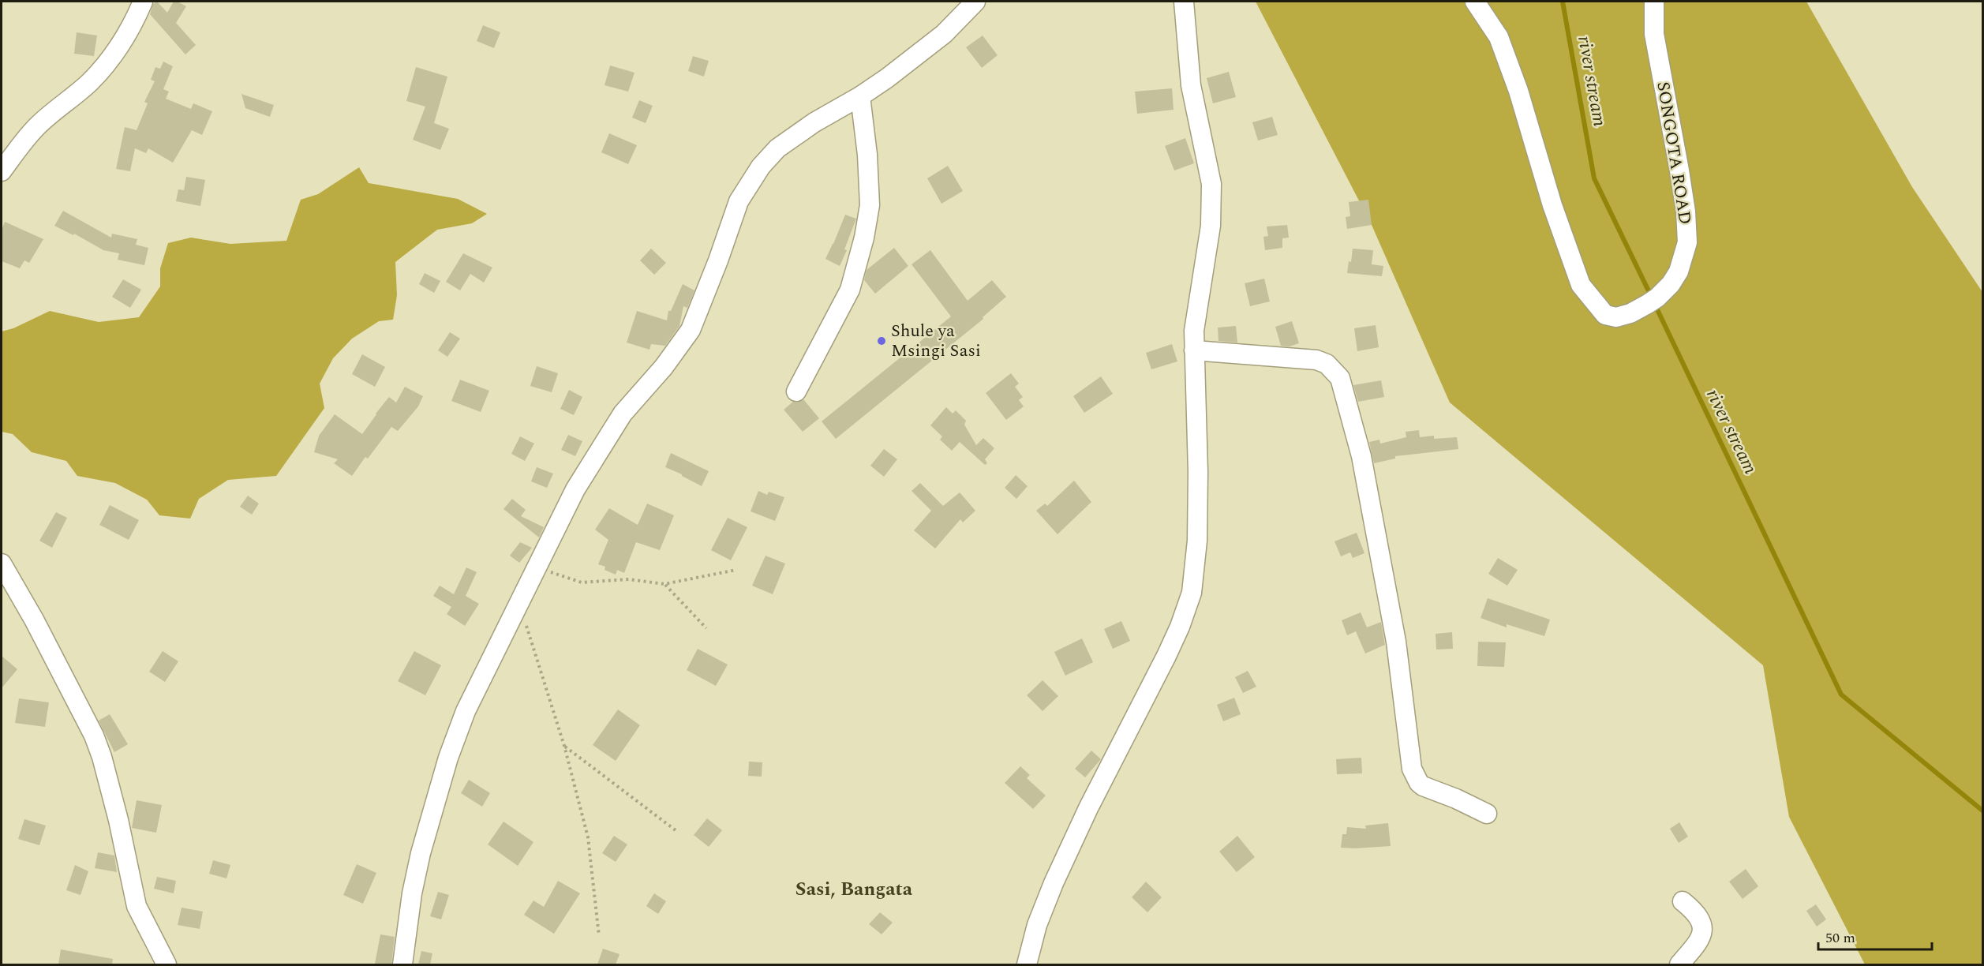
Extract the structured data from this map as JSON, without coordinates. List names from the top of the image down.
{
  "streets": {
    "street": ["SONGOTA ROAD"]
  },
  "districts": ["Sasi, Bangata"],
  "water": ["river stream"],
  "places": ["Shule ya Msingi Sasi"],
  "scale_bar": "50 m"
}
